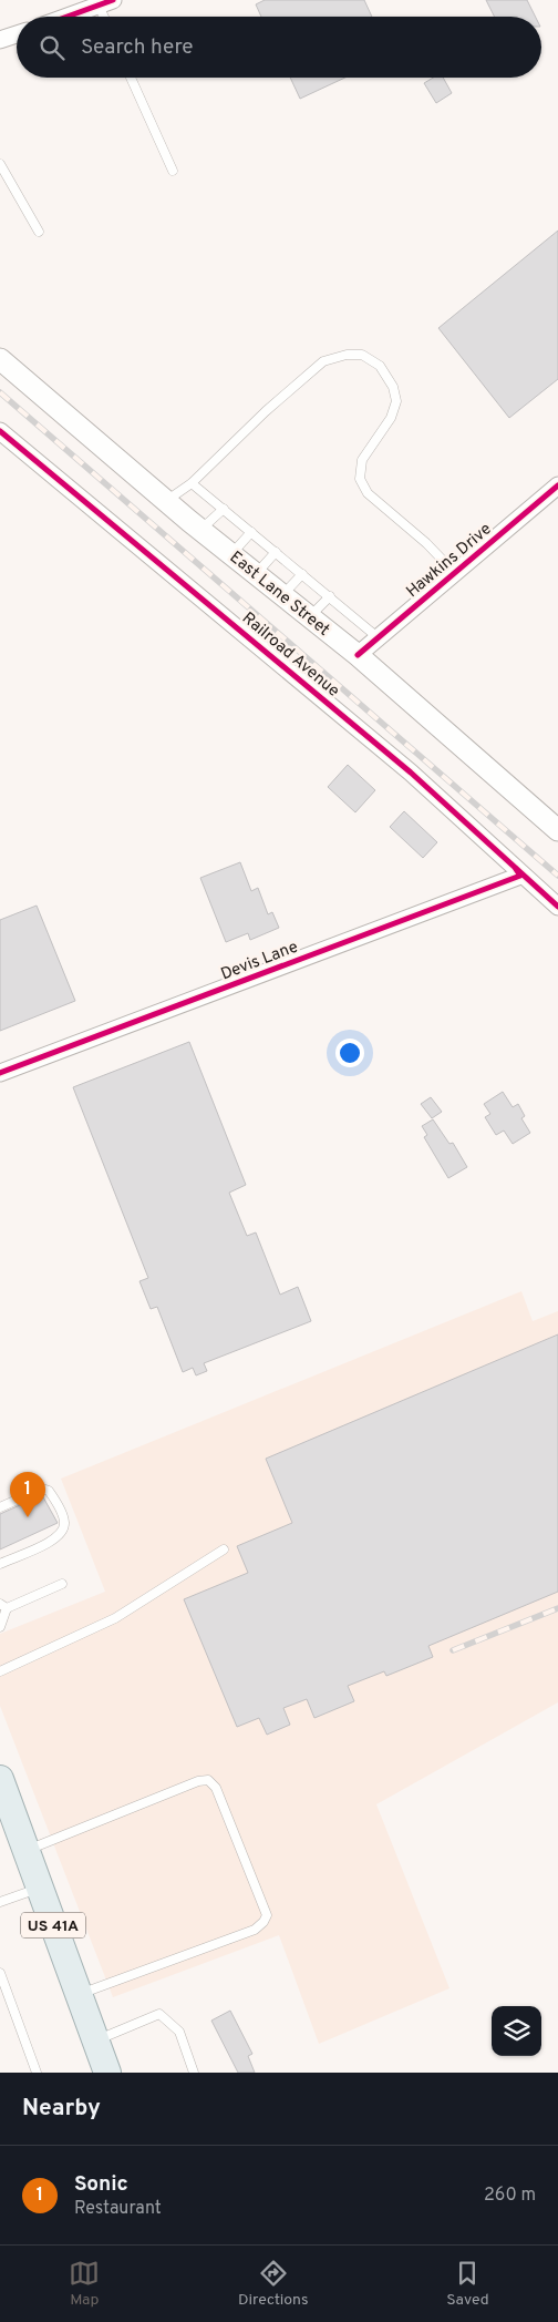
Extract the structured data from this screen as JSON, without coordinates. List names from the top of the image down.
{
  "streets": {
    "main road": ["US 41A"],
    "street": [
      "Hawkins Drive",
      "East Lane Street",
      "Railroad Avenue",
      "Devis Lane"
    ]
  },
  "crossings": [
    ["Hawkins Drive", "East Lane Street"],
    ["Railroad Avenue", "Devis Lane"]
  ],
  "page": {
    "search": "Search here",
    "pins": "1",
    "heading": "Nearby",
    "list": [
      {
        "mark": "1",
        "name": "Sonic",
        "note": "Restaurant",
        "value": "260 m"
      }
    ],
    "nav": ["Map", "Directions", "Saved"]
  }
}
